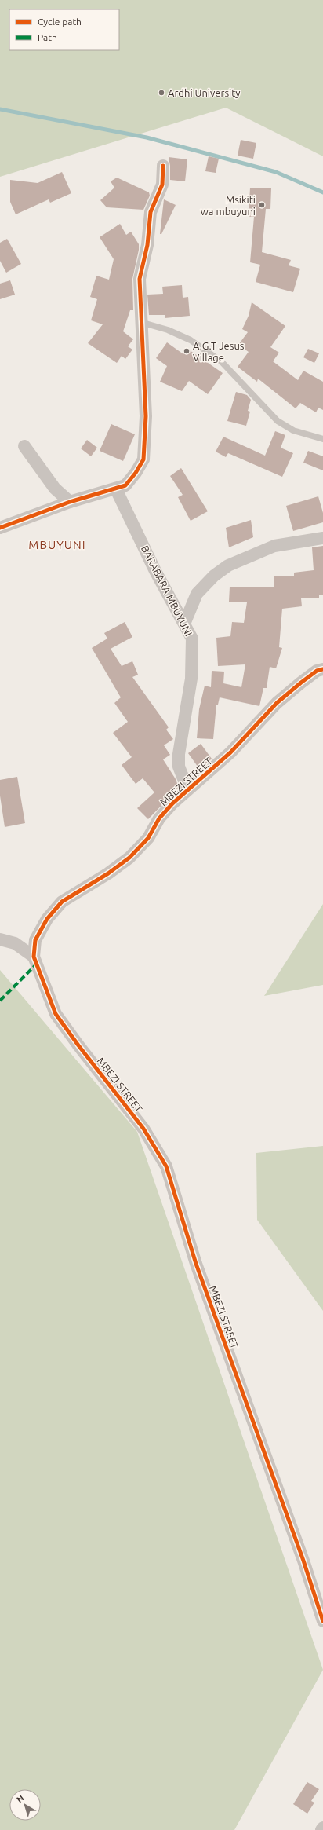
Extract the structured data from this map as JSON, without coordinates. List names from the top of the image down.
{
  "streets": {
    "street": ["BARABARA MBUYUNI", "MBEZI STREET"]
  },
  "crossings": [
    ["BARABARA MBUYUNI", "MBEZI STREET"]
  ],
  "districts": ["MBUYUNI"],
  "places": ["Ardhi University", "Msikiti wa mbuyuni", "A.G.T Jesus Village"],
  "legend": ["Cycle path", "Path"],
  "north": "top left"
}
